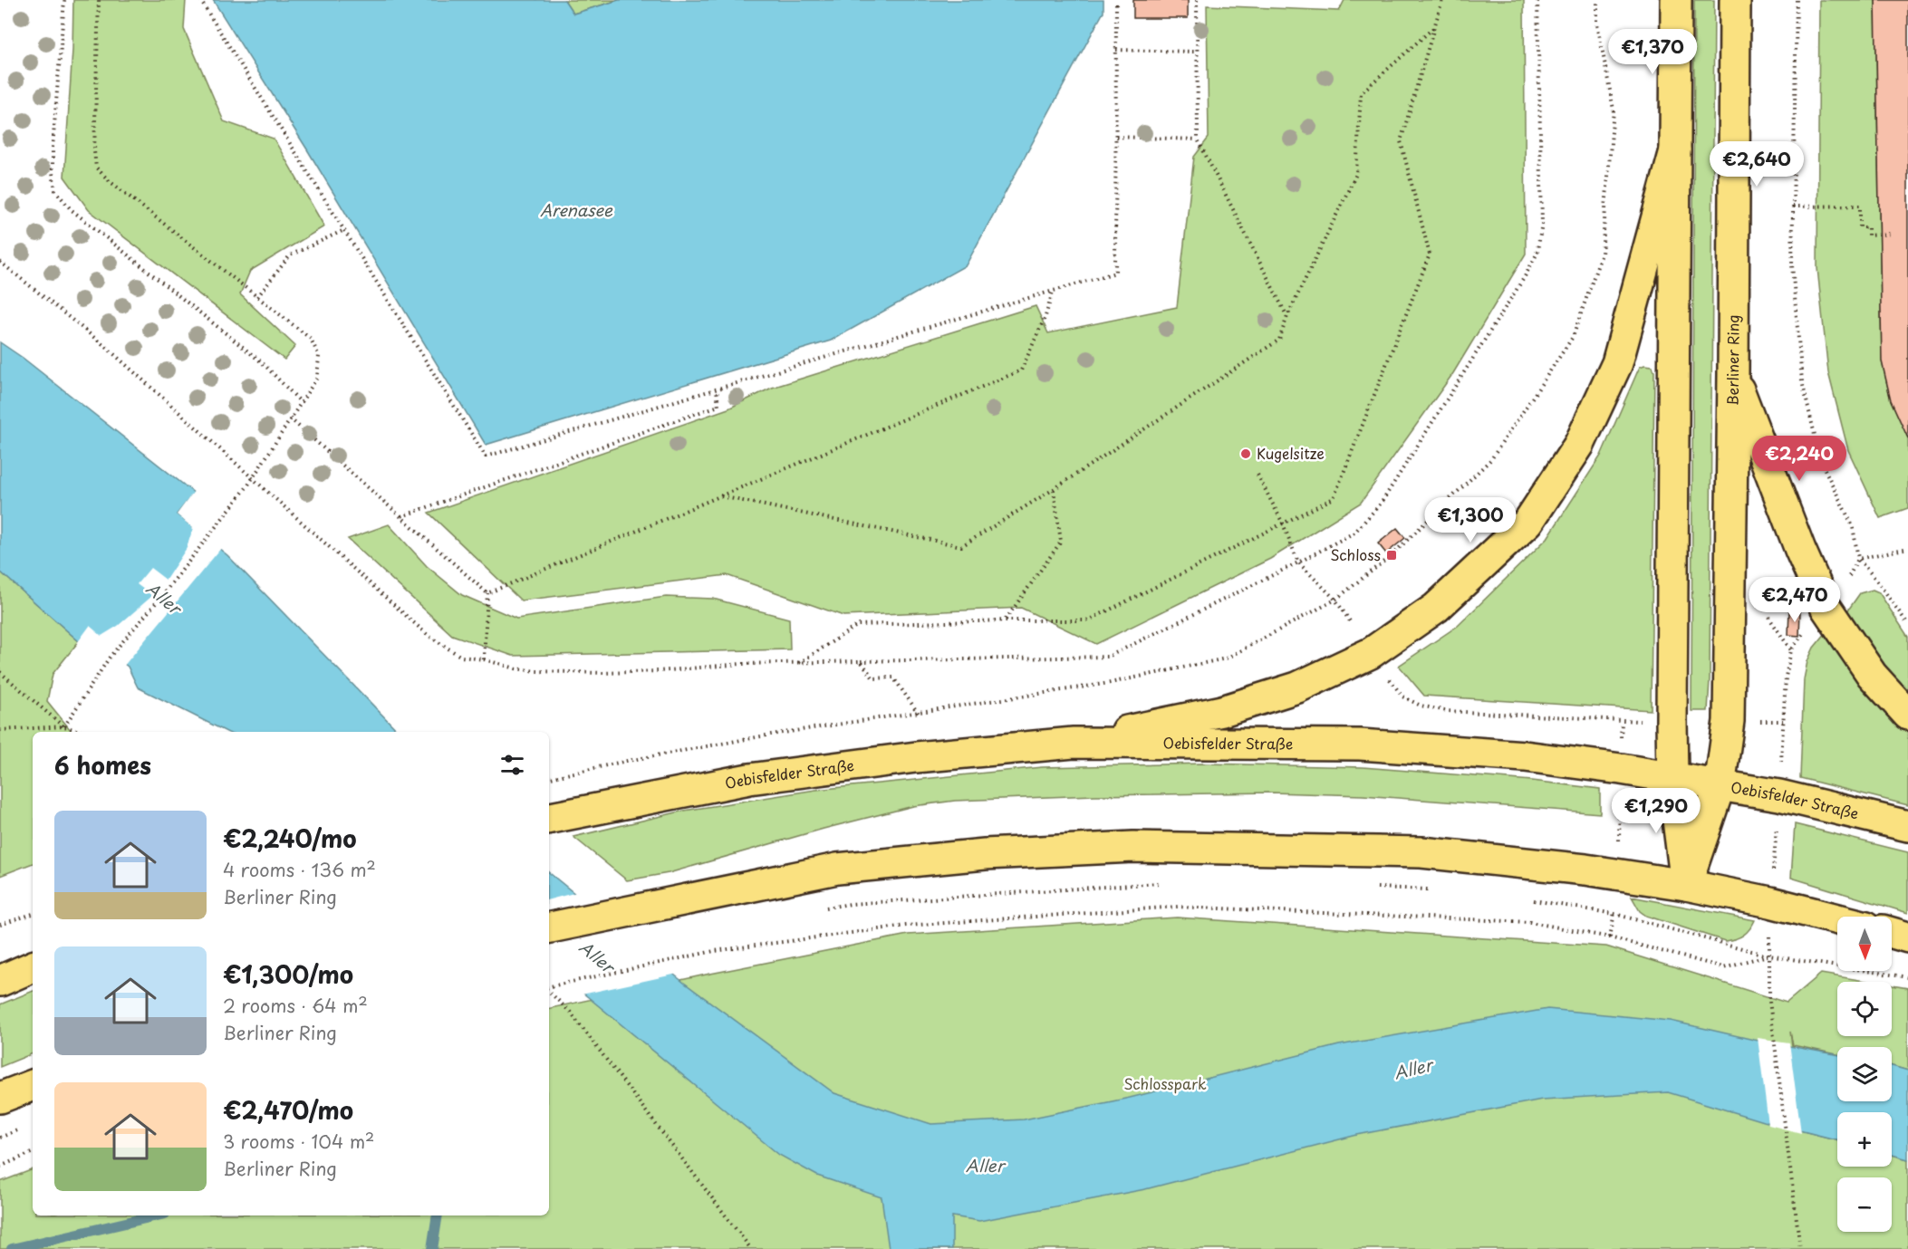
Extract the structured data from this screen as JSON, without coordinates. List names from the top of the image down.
{
  "streets": {
    "main road": ["Berliner Ring", "Oebisfelder Straße"]
  },
  "crossings": [
    ["Berliner Ring", "Oebisfelder Straße"]
  ],
  "water": ["Arenasee", "Aller"],
  "parks": ["Schlosspark"],
  "places": {
    "other": ["Kugelsitze"],
    "transit": ["Schloss"]
  },
  "north": "bottom",
  "page": {
    "price": [
      "€1,370",
      "€2,640",
      "€2,240",
      "€1,300",
      "€2,470",
      "€1,290"
    ],
    "heading": "6 homes",
    "list": [
      {
        "name": "€2,240/mo",
        "note": "4 rooms · 136 m² · Berliner Ring"
      },
      {
        "name": "€1,300/mo",
        "note": "2 rooms · 64 m² · Berliner Ring"
      },
      {
        "name": "€2,470/mo",
        "note": "3 rooms · 104 m² · Berliner Ring"
      }
    ],
    "map_buttons": ["+", "−"]
  }
}
